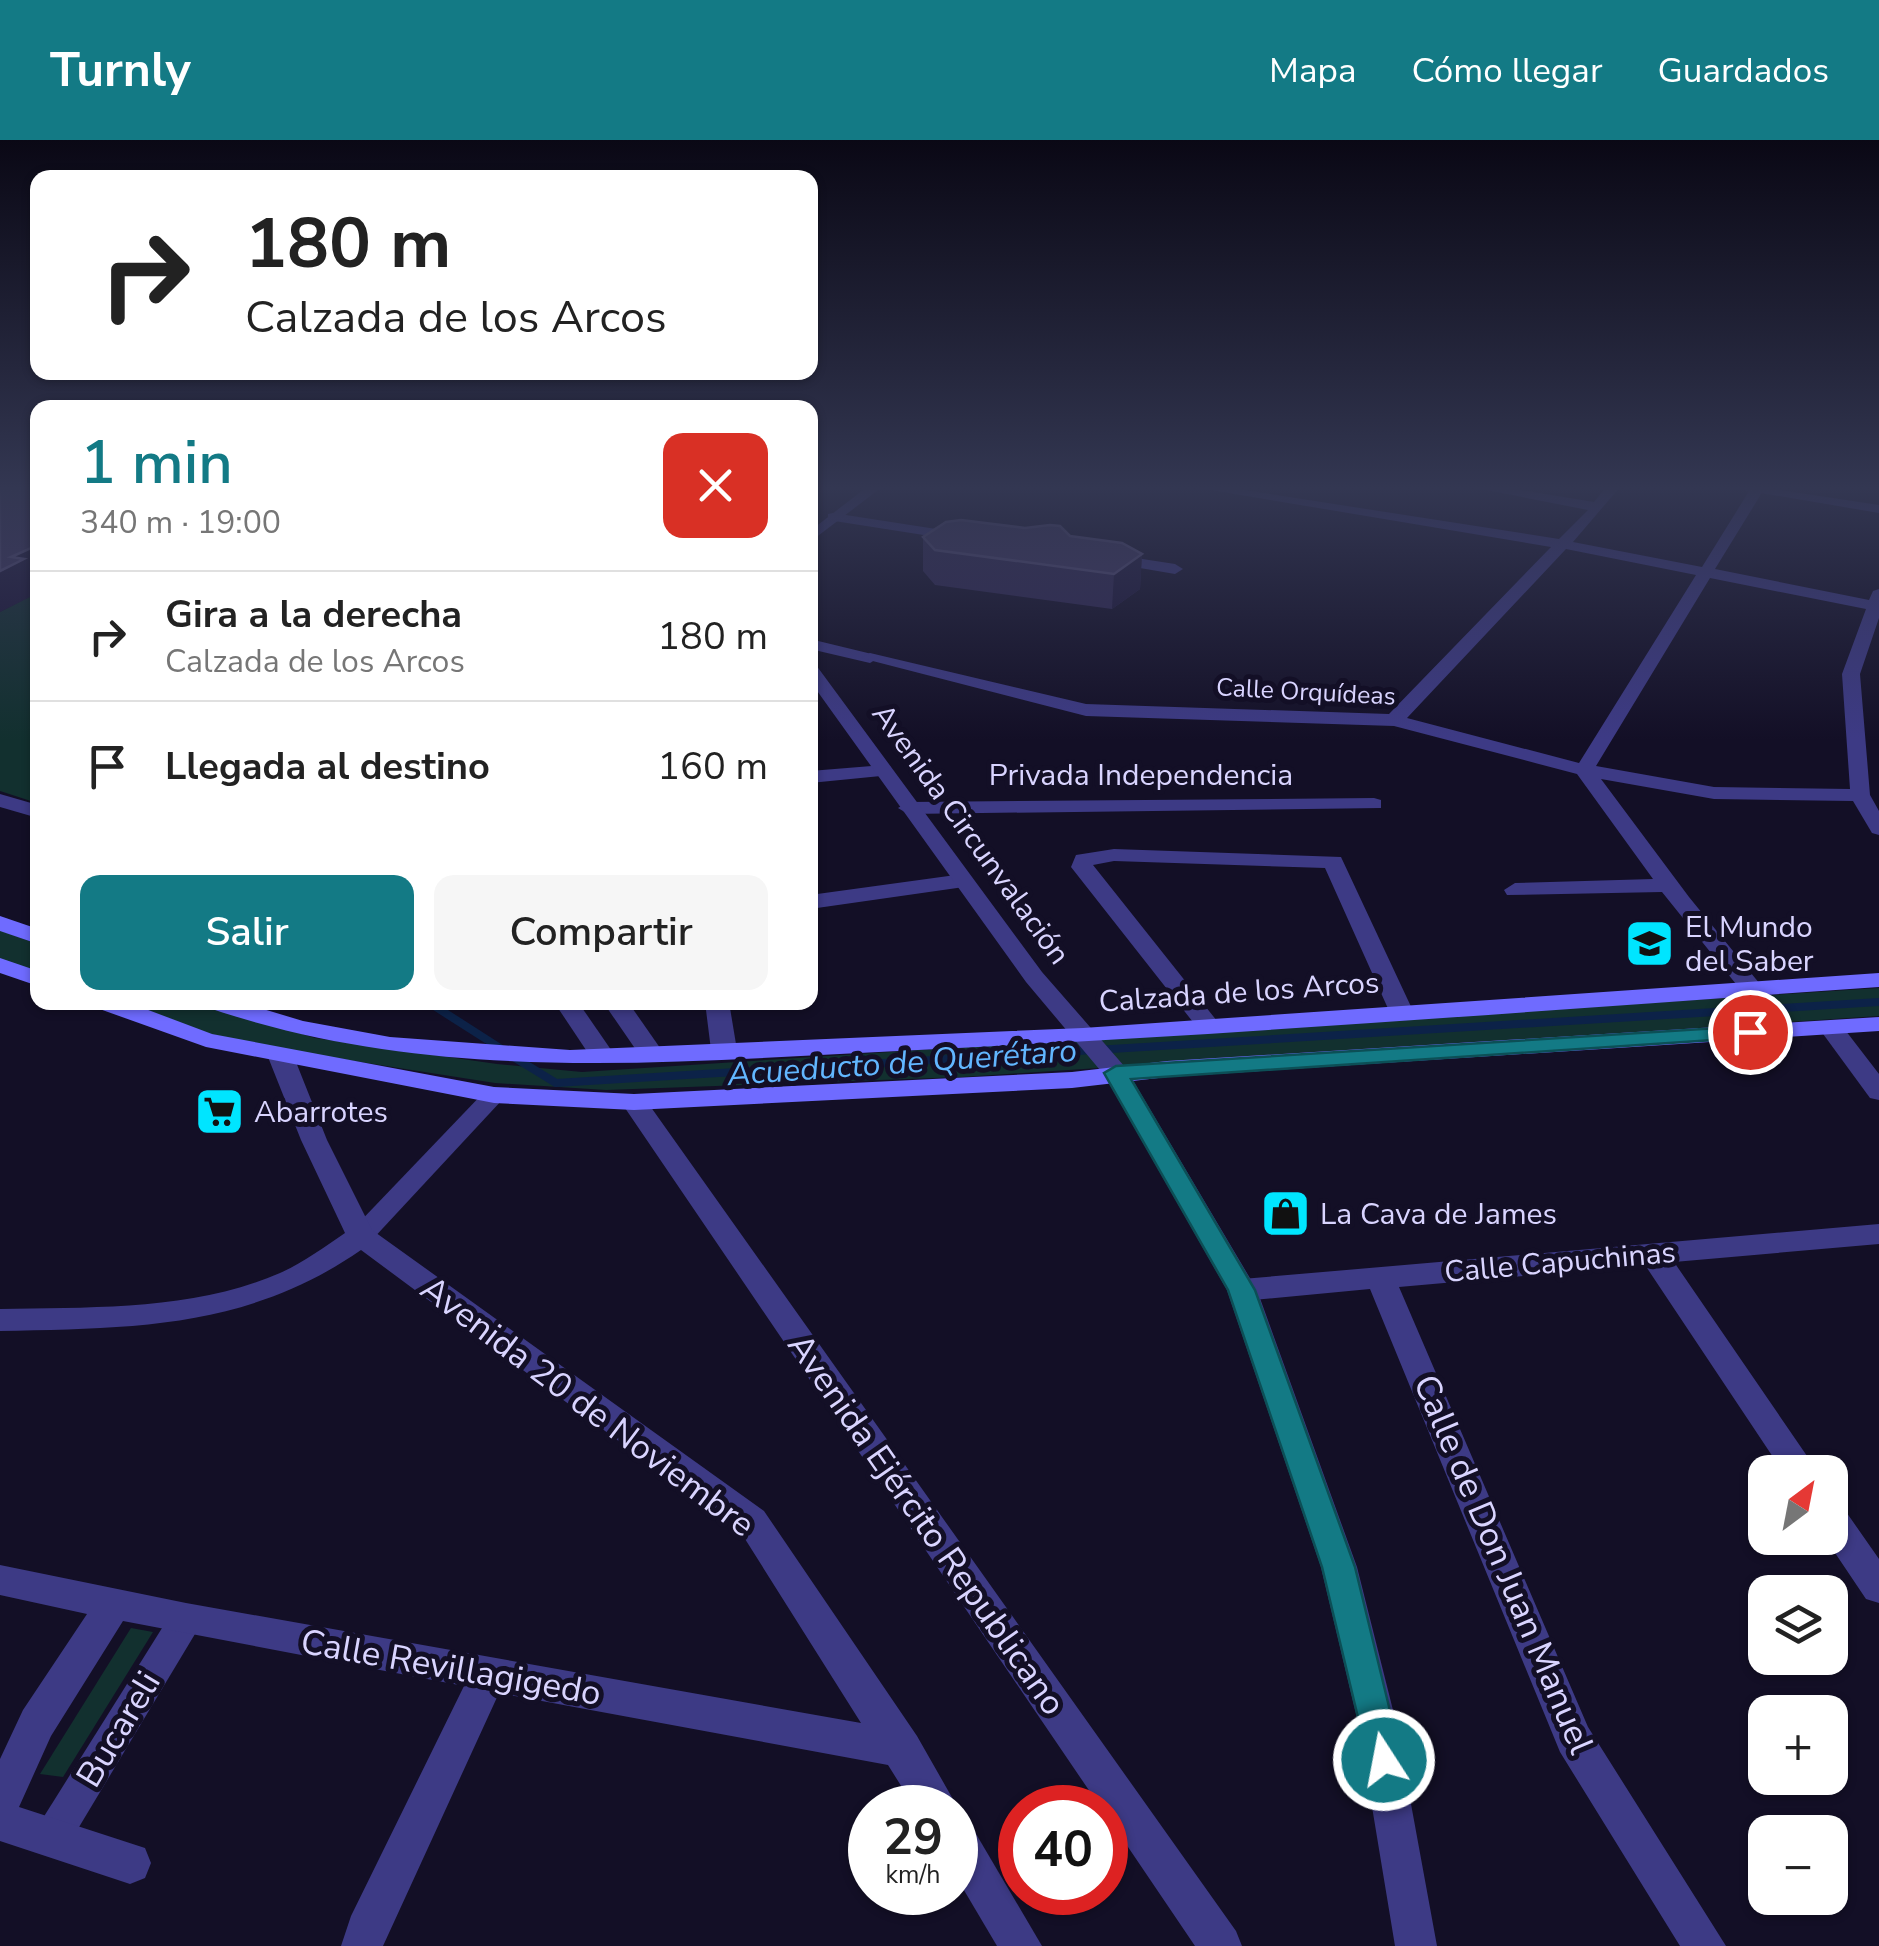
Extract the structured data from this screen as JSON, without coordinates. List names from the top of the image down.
{
  "streets": {
    "main road": ["Calzada de los Arcos"],
    "street": [
      "Calle Orquídeas",
      "Privada Independencia",
      "Avenida Circunvalación",
      "Calle Capuchinas",
      "Avenida 20 de Noviembre",
      "Avenida Ejército Republicano",
      "Calle de Don Juan Manuel",
      "Calle Revillagigedo",
      "Bucareli"
    ]
  },
  "crossings": [
    ["Privada Independencia", "Avenida Circunvalación"],
    ["Avenida Circunvalación", "Calzada de los Arcos"],
    ["Calle Capuchinas", "Calle de Don Juan Manuel"],
    ["Avenida 20 de Noviembre", "Calle Revillagigedo"],
    ["Calle Revillagigedo", "Bucareli"]
  ],
  "water": ["Acueducto de Querétaro"],
  "places": {
    "school or university": ["El Mundo del Saber"],
    "supermarket": ["Abarrotes"],
    "shop": ["La Cava de James"]
  },
  "north": "top right",
  "page": {
    "header": "Turnly",
    "nav": ["Mapa", "Cómo llegar", "Guardados"],
    "turn": ["180 m", "Calzada de los Arcos"],
    "heading": ["1 min", "340 m · 19:00"],
    "list": [
      {
        "name": "Gira a la derecha",
        "note": "Calzada de los Arcos",
        "value": "180 m"
      },
      {
        "name": "Llegada al destino",
        "value": "160 m"
      }
    ],
    "buttons": ["Salir", "Compartir"],
    "map_buttons": ["+", "−"],
    "speed": "29 km/h",
    "limit": "40"
  }
}
